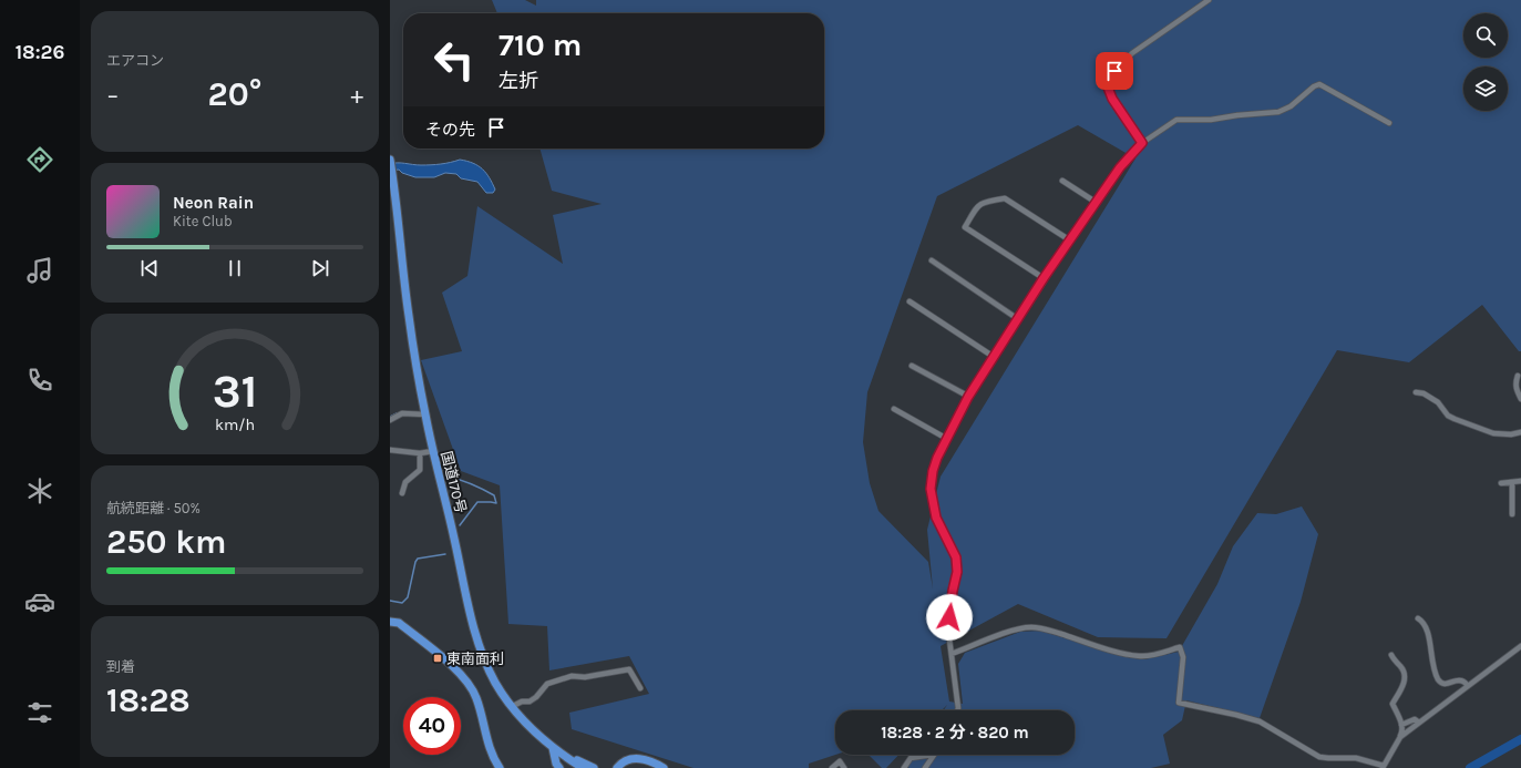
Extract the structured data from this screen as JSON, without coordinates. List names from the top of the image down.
{
  "streets": {
    "highway": ["国道170号"]
  },
  "places": {
    "transit": ["東南面利"]
  },
  "page": {
    "tabs": "18:26",
    "tile": [
      "エアコン",
      ["航続距離 · 50%", "250 km"],
      ["到着", "18:28"]
    ],
    "turn": ["710 m", "左折"],
    "heat": ["−", "20°", "+"],
    "then": "その先",
    "song": ["Neon Rain", "Kite Club"],
    "limit": "40",
    "trip": "18:28 · 2 分 · 820 m",
    "gauge": ["31", "km/h"]
  }
}
